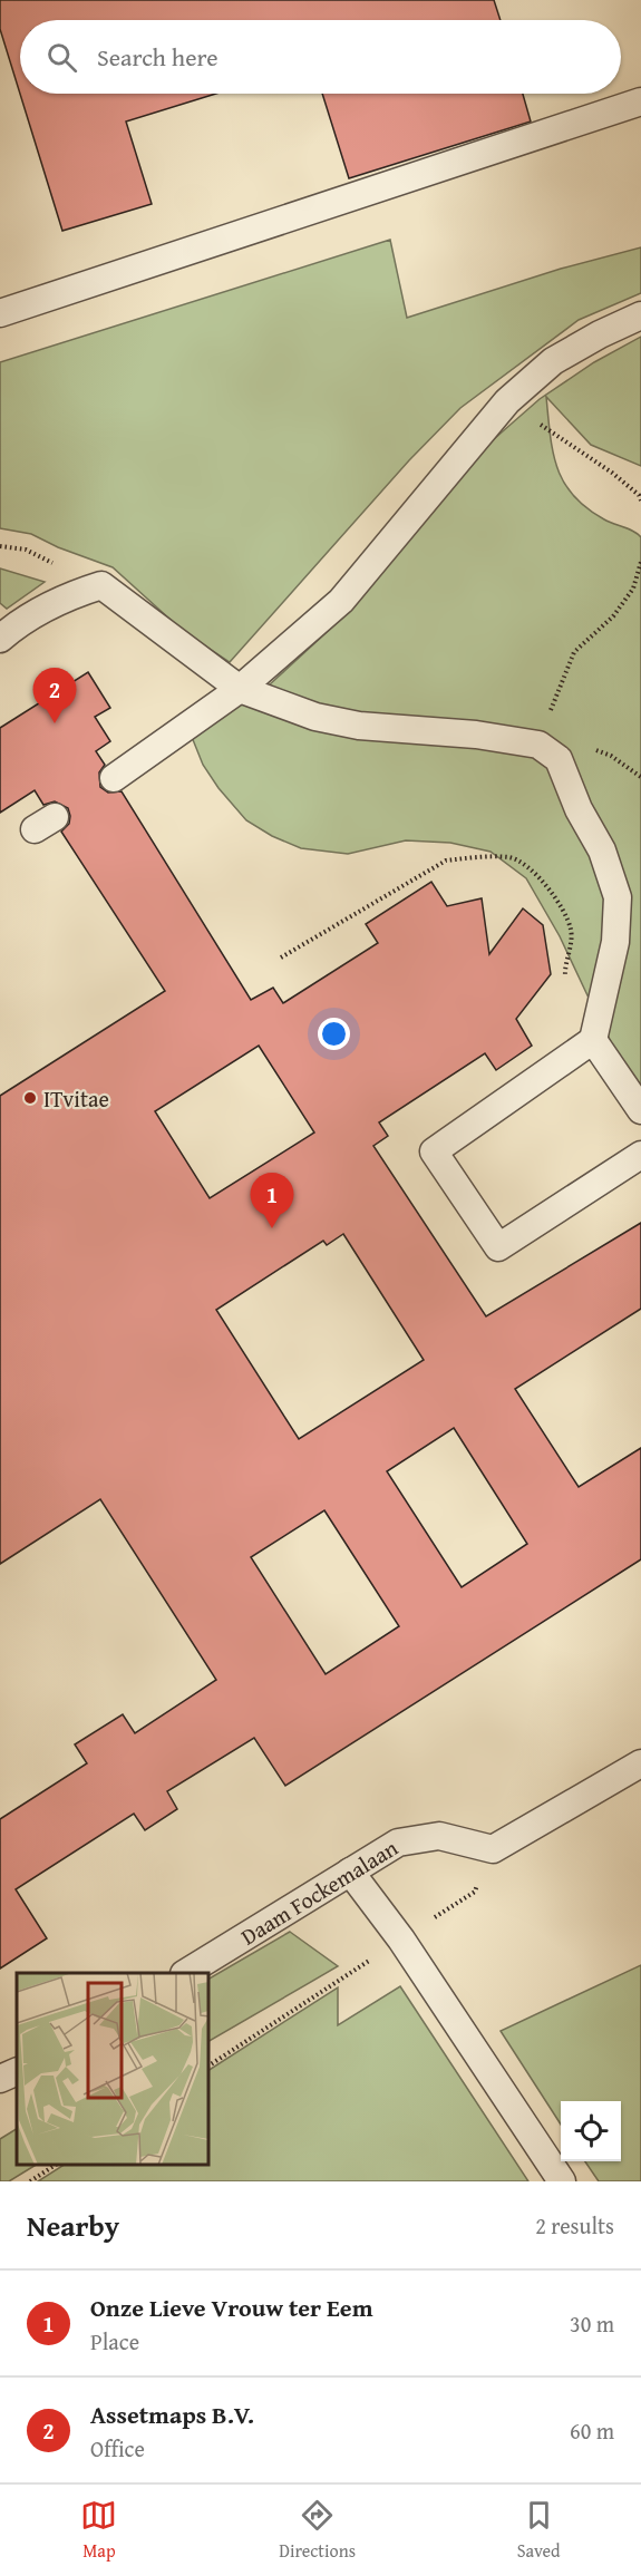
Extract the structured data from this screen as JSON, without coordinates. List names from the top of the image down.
{
  "streets": {
    "lane": ["Daam Fockemalaan"]
  },
  "places": ["ITvitae"],
  "page": {
    "search": "Search here",
    "pins": ["2", "1"],
    "heading": ["Nearby", "2 results"],
    "list": [
      {
        "mark": "1",
        "name": "Onze Lieve Vrouw ter Eem",
        "note": "Place",
        "value": "30 m"
      },
      {
        "mark": "2",
        "name": "Assetmaps B.V.",
        "note": "Office",
        "value": "60 m"
      }
    ],
    "nav": ["Map", "Directions", "Saved"]
  }
}
